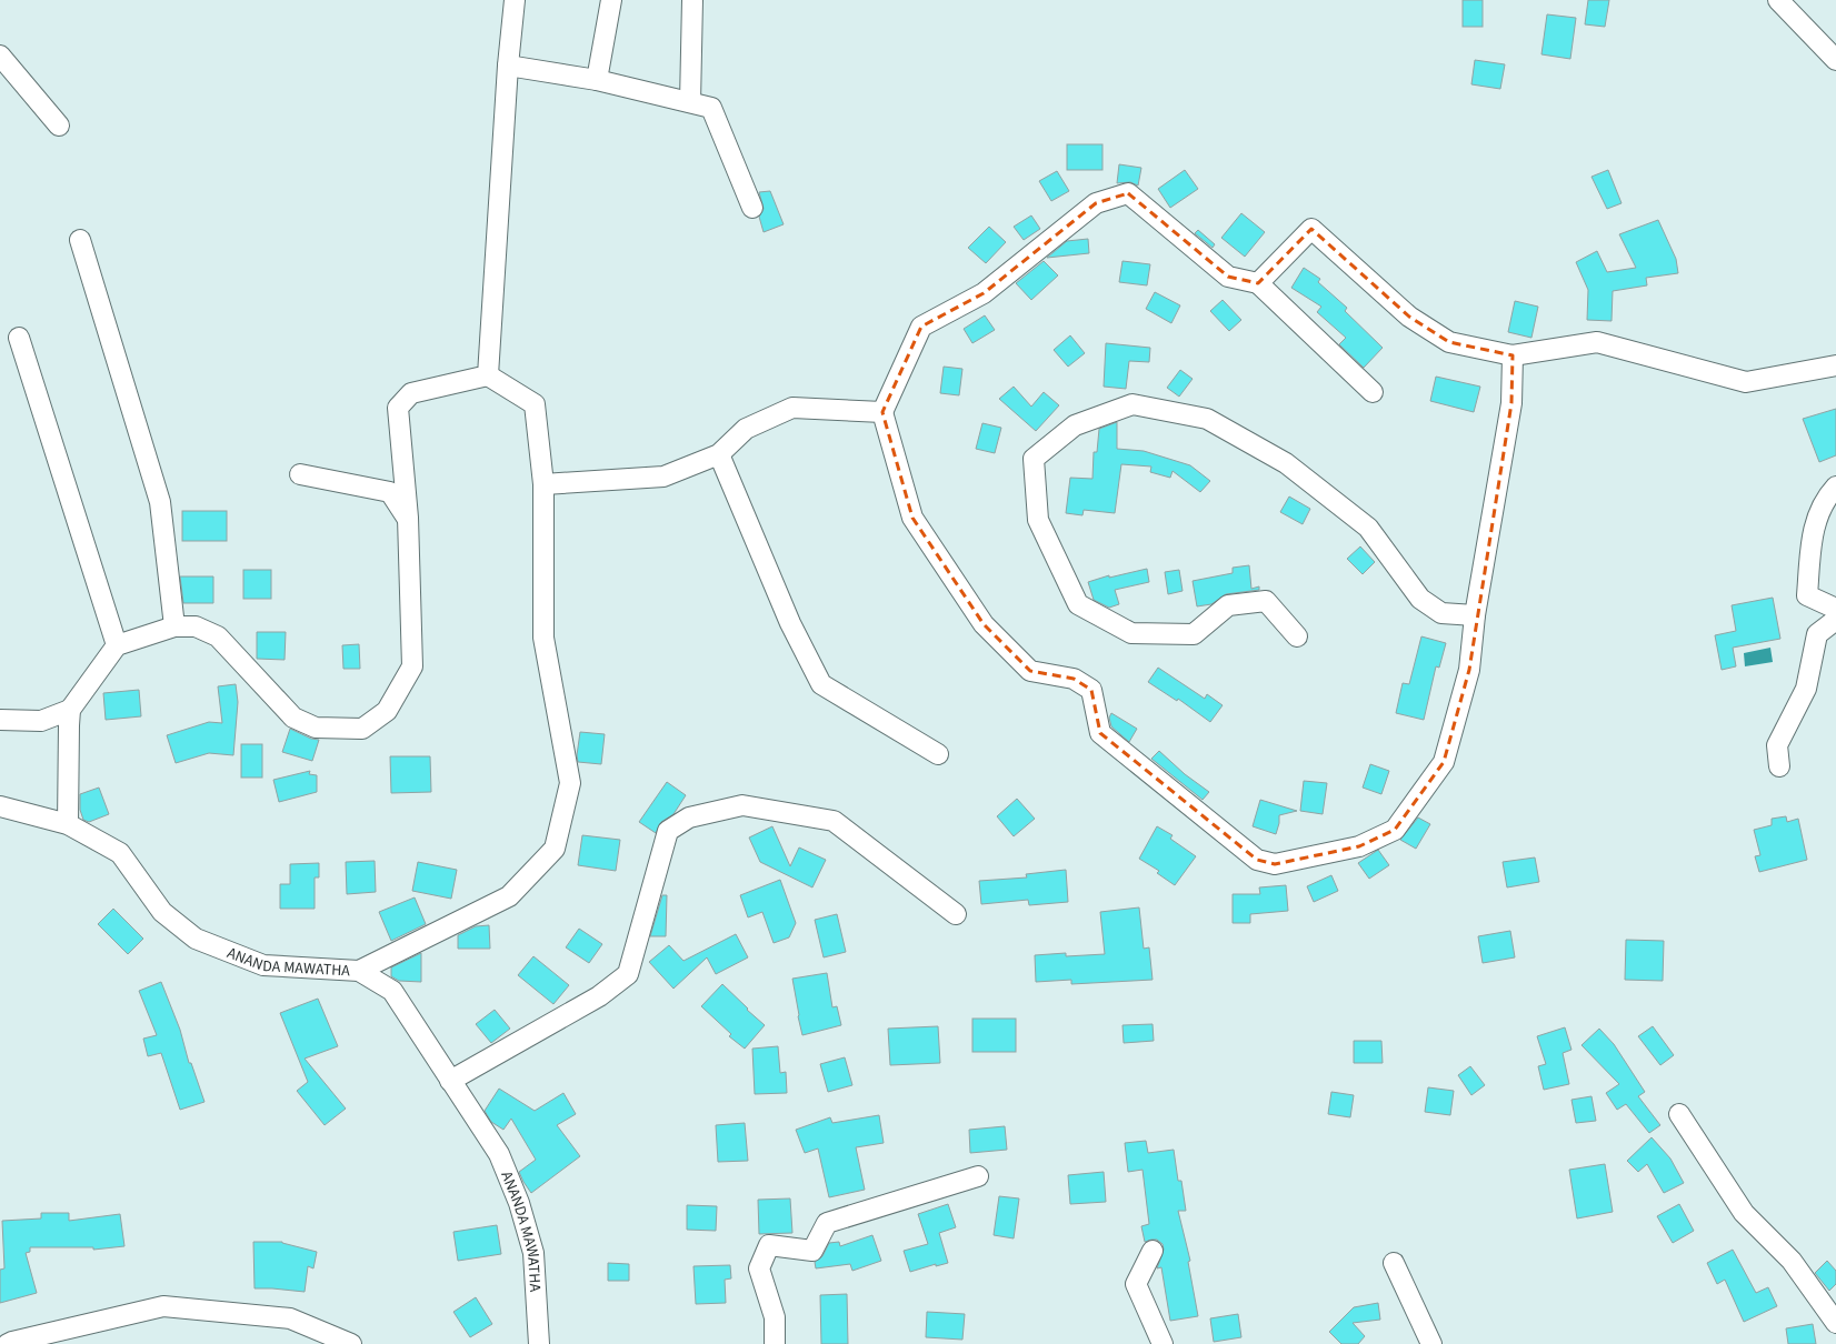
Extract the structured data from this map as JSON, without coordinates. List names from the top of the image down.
{
  "streets": {
    "street": ["ANANDA MAWATHA"]
  }
}
